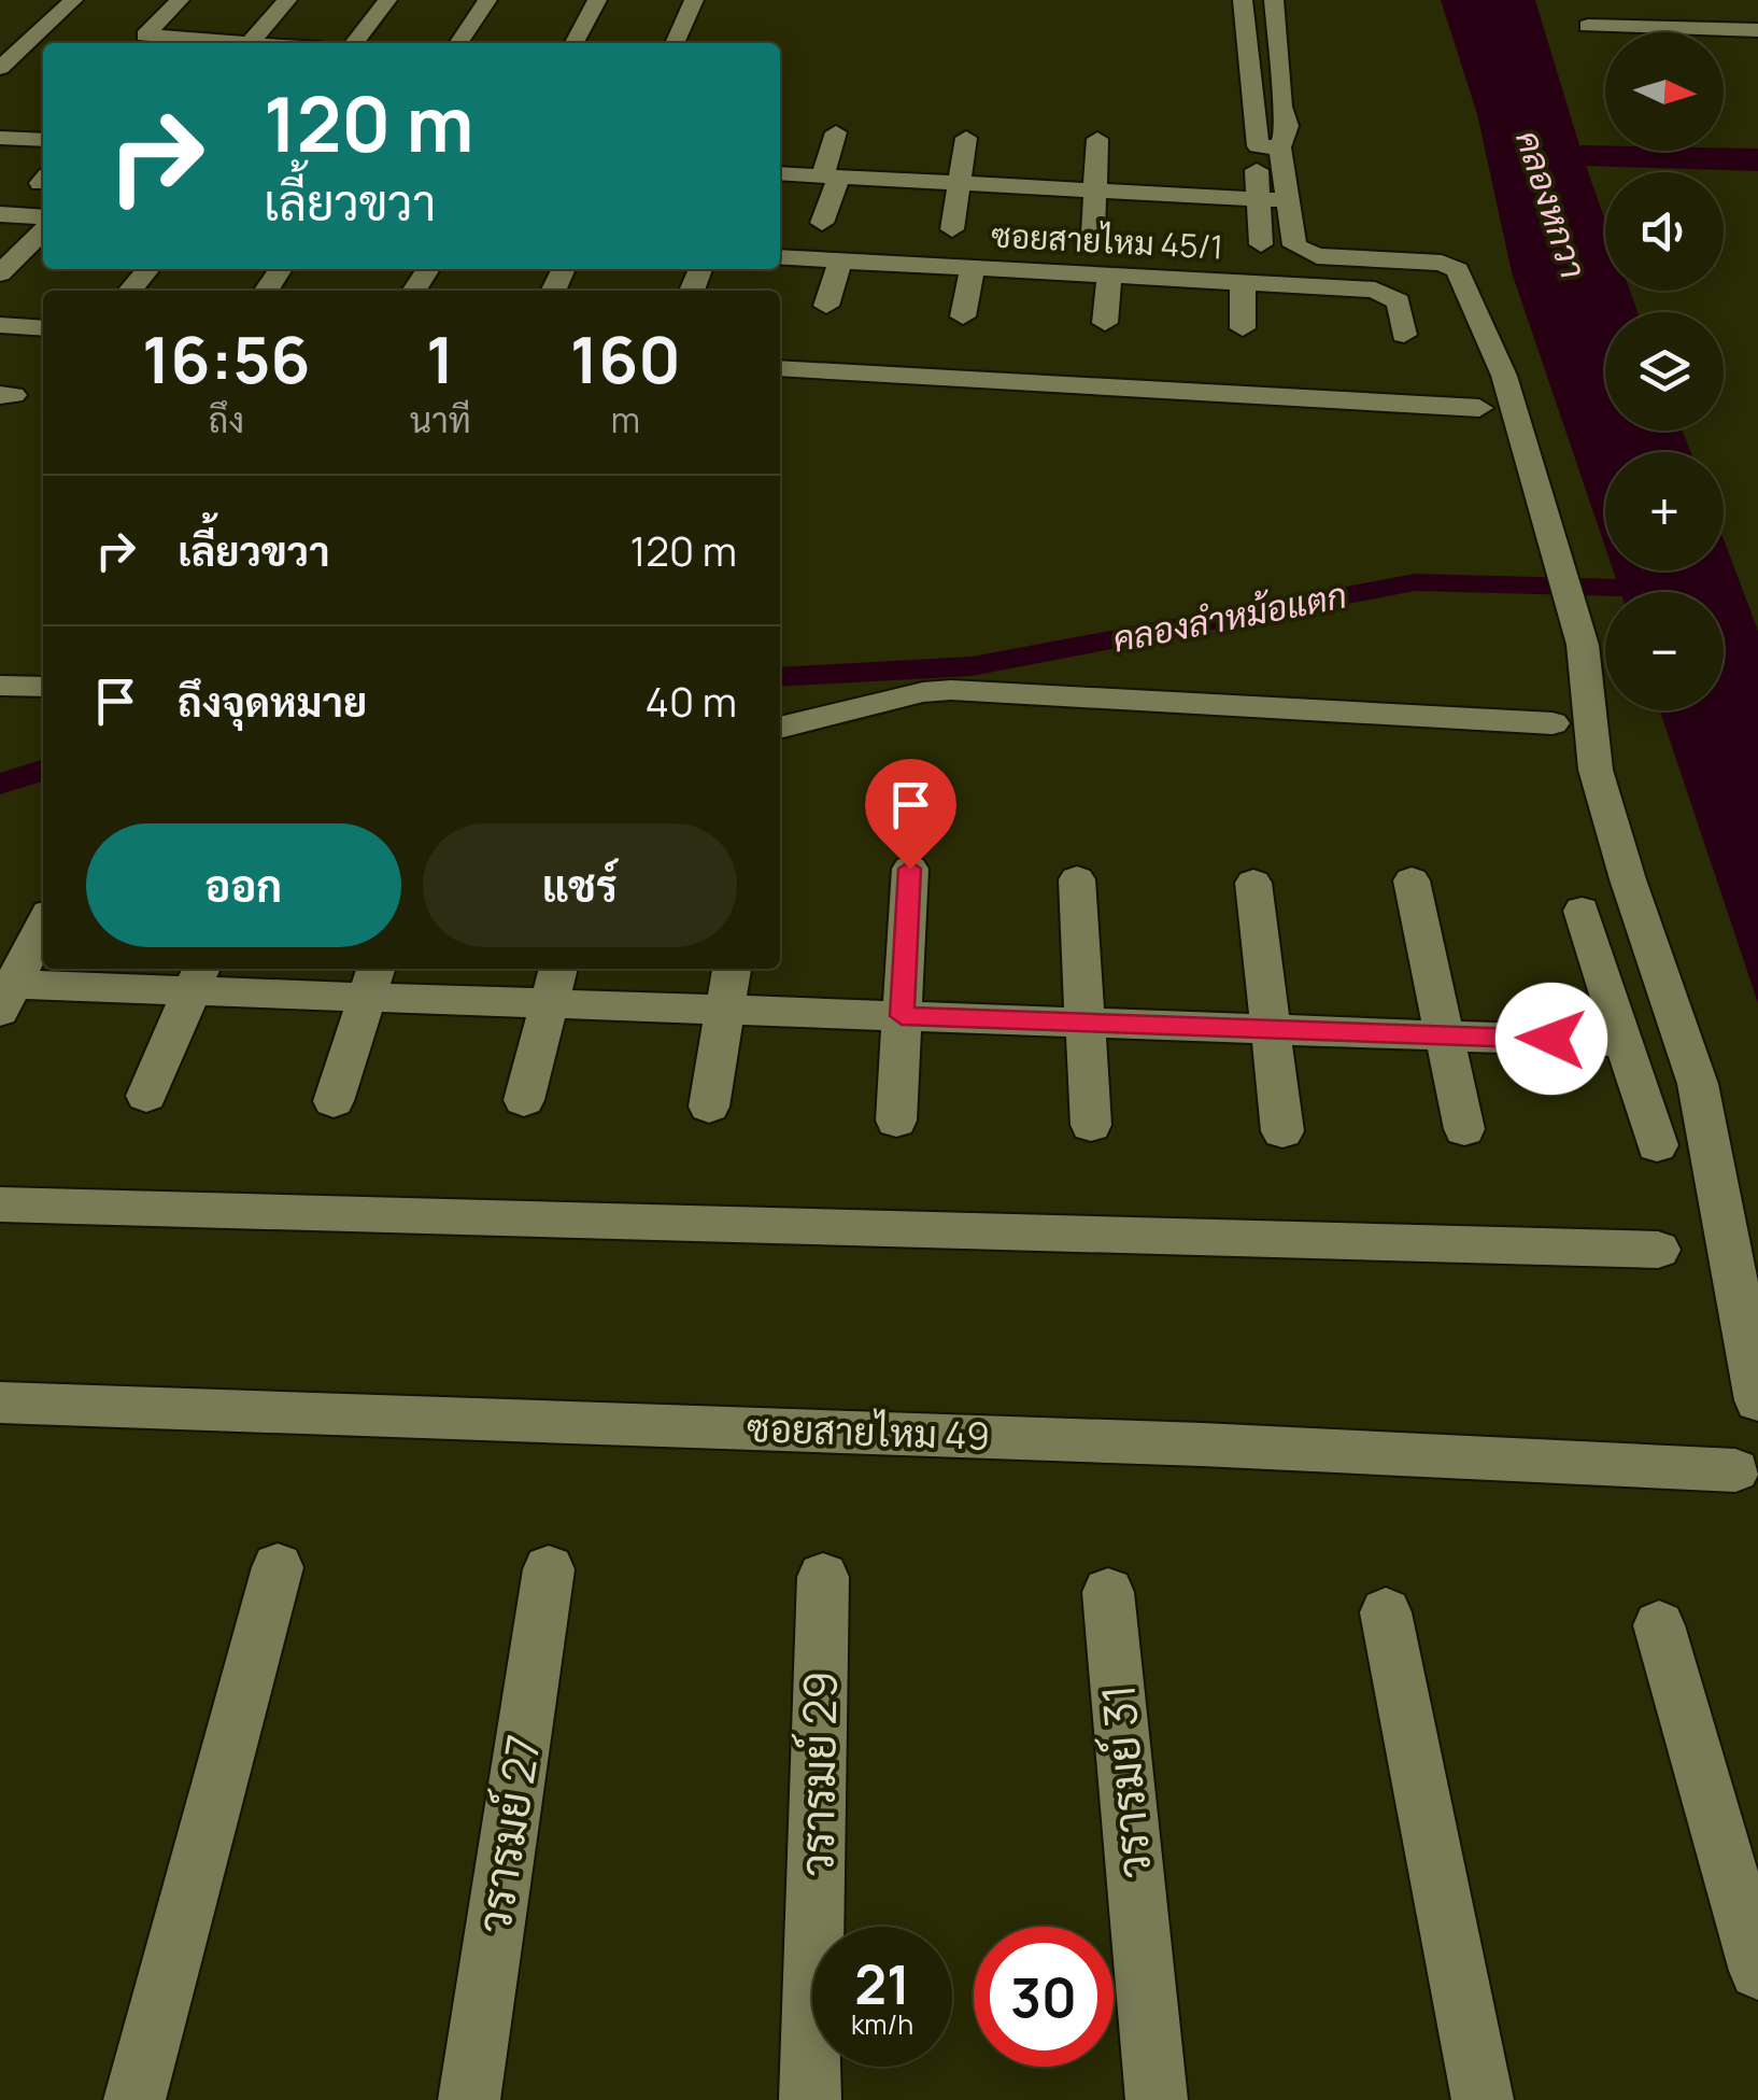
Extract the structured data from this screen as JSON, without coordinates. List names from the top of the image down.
{
  "streets": {
    "street": [
      "ซอยสายไหม 45/1",
      "ซอยสายไหม 49",
      "วรารมย์ 29",
      "วรารมย์ 31",
      "วรารมย์ 27"
    ]
  },
  "water": ["คลองหกวา", "คลองลำหม้อแตก"],
  "north": "right",
  "page": {
    "map_buttons": ["+", "−"],
    "turn": ["120 m", "เลี้ยวขวา"],
    "eta": [
      "16:56",
      "ถึง",
      "1",
      "นาที",
      "160",
      "m"
    ],
    "list": [
      {
        "name": "เลี้ยวขวา",
        "value": "120 m"
      },
      {
        "name": "ถึงจุดหมาย",
        "value": "40 m"
      }
    ],
    "buttons": ["ออก", "แชร์"],
    "speed": "21 km/h",
    "limit": "30"
  }
}
